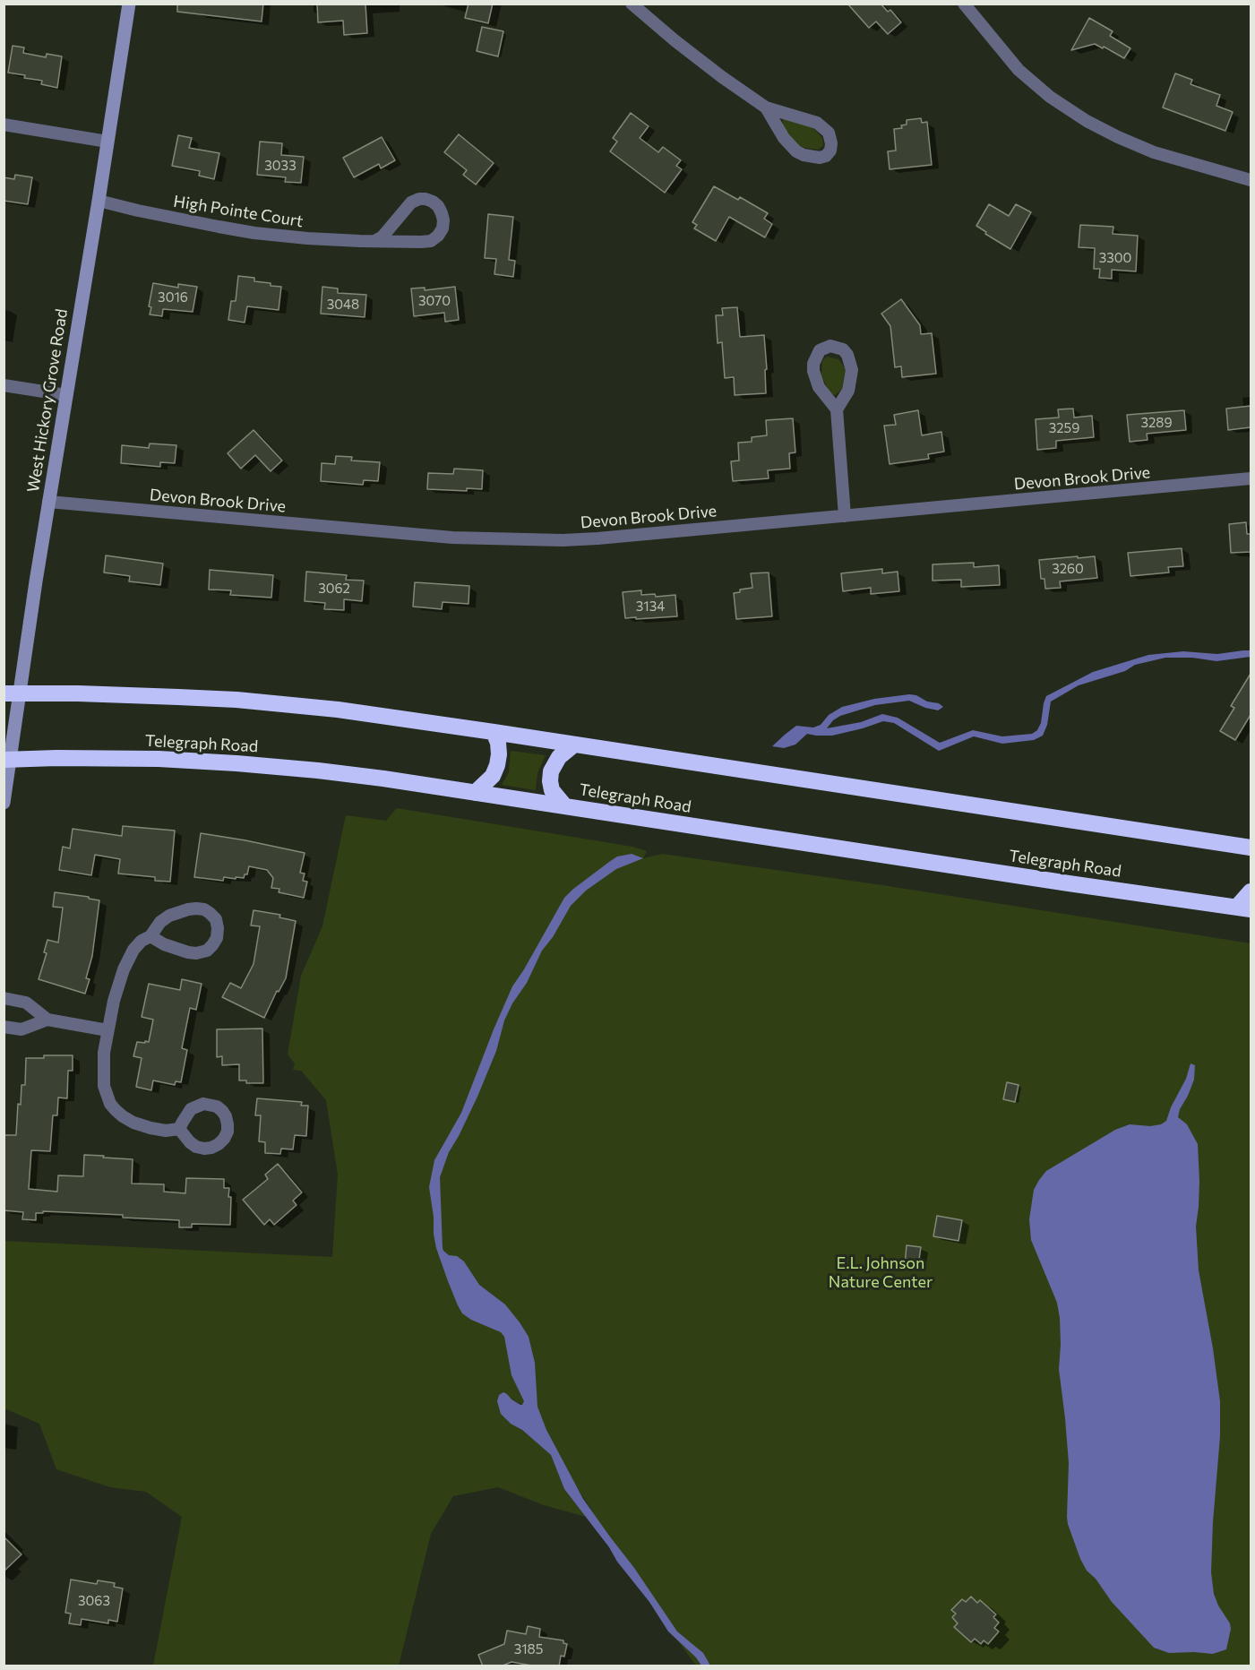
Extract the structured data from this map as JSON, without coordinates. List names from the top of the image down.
{
  "streets": {
    "highway": ["Telegraph Road"],
    "street": ["High Pointe Court", "West Hickory Grove Road", "Devon Brook Drive"]
  },
  "crossings": [
    ["High Pointe Court", "West Hickory Grove Road"],
    ["West Hickory Grove Road", "Devon Brook Drive"],
    ["West Hickory Grove Road", "Telegraph Road"]
  ],
  "parks": ["E.L. Johnson Nature Center"],
  "house_numbers": [
    "3033",
    "3300",
    "3016",
    "3070",
    "3048",
    "3289",
    "3259",
    "3260",
    "3062",
    "3134",
    "3063",
    "3185"
  ]
}
